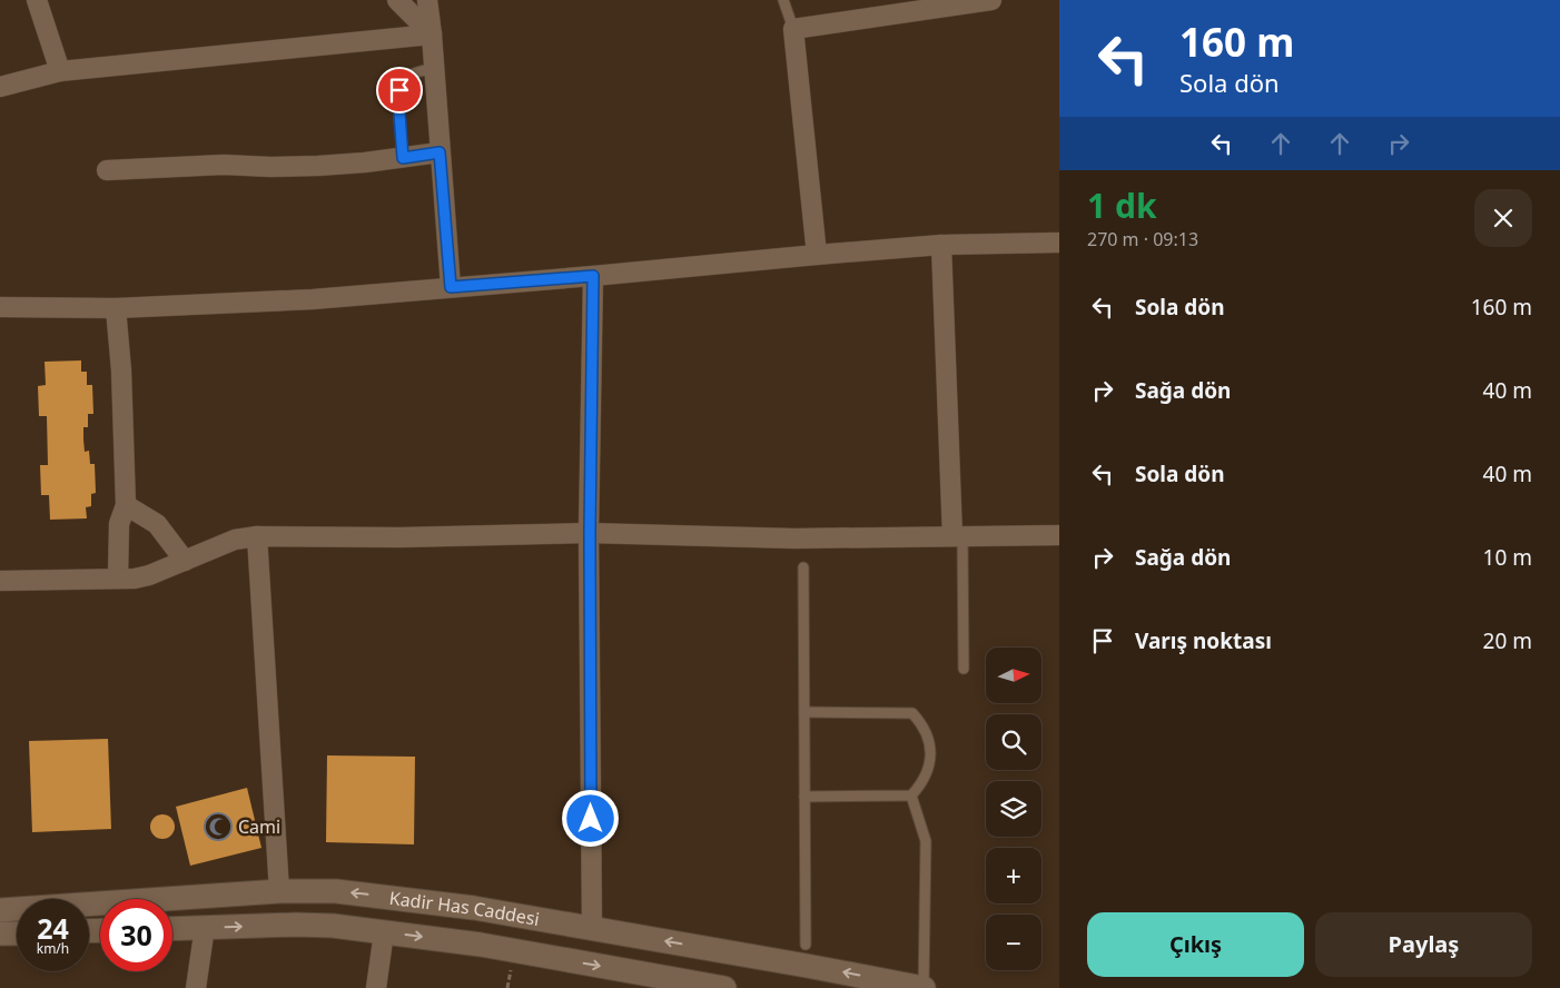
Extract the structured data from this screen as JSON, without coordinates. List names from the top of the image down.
{
  "streets": {
    "street": ["Kadir Has Caddesi"]
  },
  "places": {
    "mosque": ["Cami"]
  },
  "north": "right",
  "page": {
    "turn": ["160 m", "Sola dön"],
    "heading": ["1 dk", "270 m · 09:13"],
    "list": [
      {
        "name": "Sola dön",
        "value": "160 m"
      },
      {
        "name": "Sağa dön",
        "value": "40 m"
      },
      {
        "name": "Sola dön",
        "value": "40 m"
      },
      {
        "name": "Sağa dön",
        "value": "10 m"
      },
      {
        "name": "Varış noktası",
        "value": "20 m"
      }
    ],
    "map_buttons": ["+", "−"],
    "speed": "24 km/h",
    "limit": "30",
    "buttons": ["Çıkış", "Paylaş"]
  }
}
